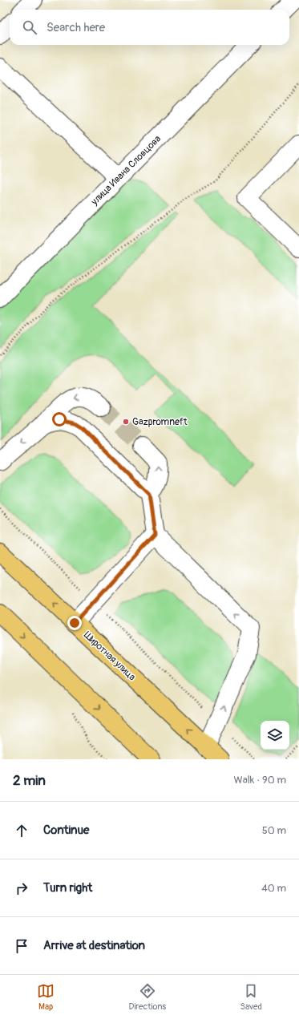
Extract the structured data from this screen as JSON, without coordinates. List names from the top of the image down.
{
  "streets": {
    "main road": ["Широтная улица"],
    "street": ["улица Ивана Словцова"]
  },
  "places": ["Gazpromneft"],
  "page": {
    "search": "Search here",
    "heading": ["2 min", "Walk · 90 m"],
    "list": [
      ["Continue", "50 m"],
      ["Turn right", "40 m"],
      "Arrive at destination"
    ],
    "nav": ["Map", "Directions", "Saved"]
  }
}
